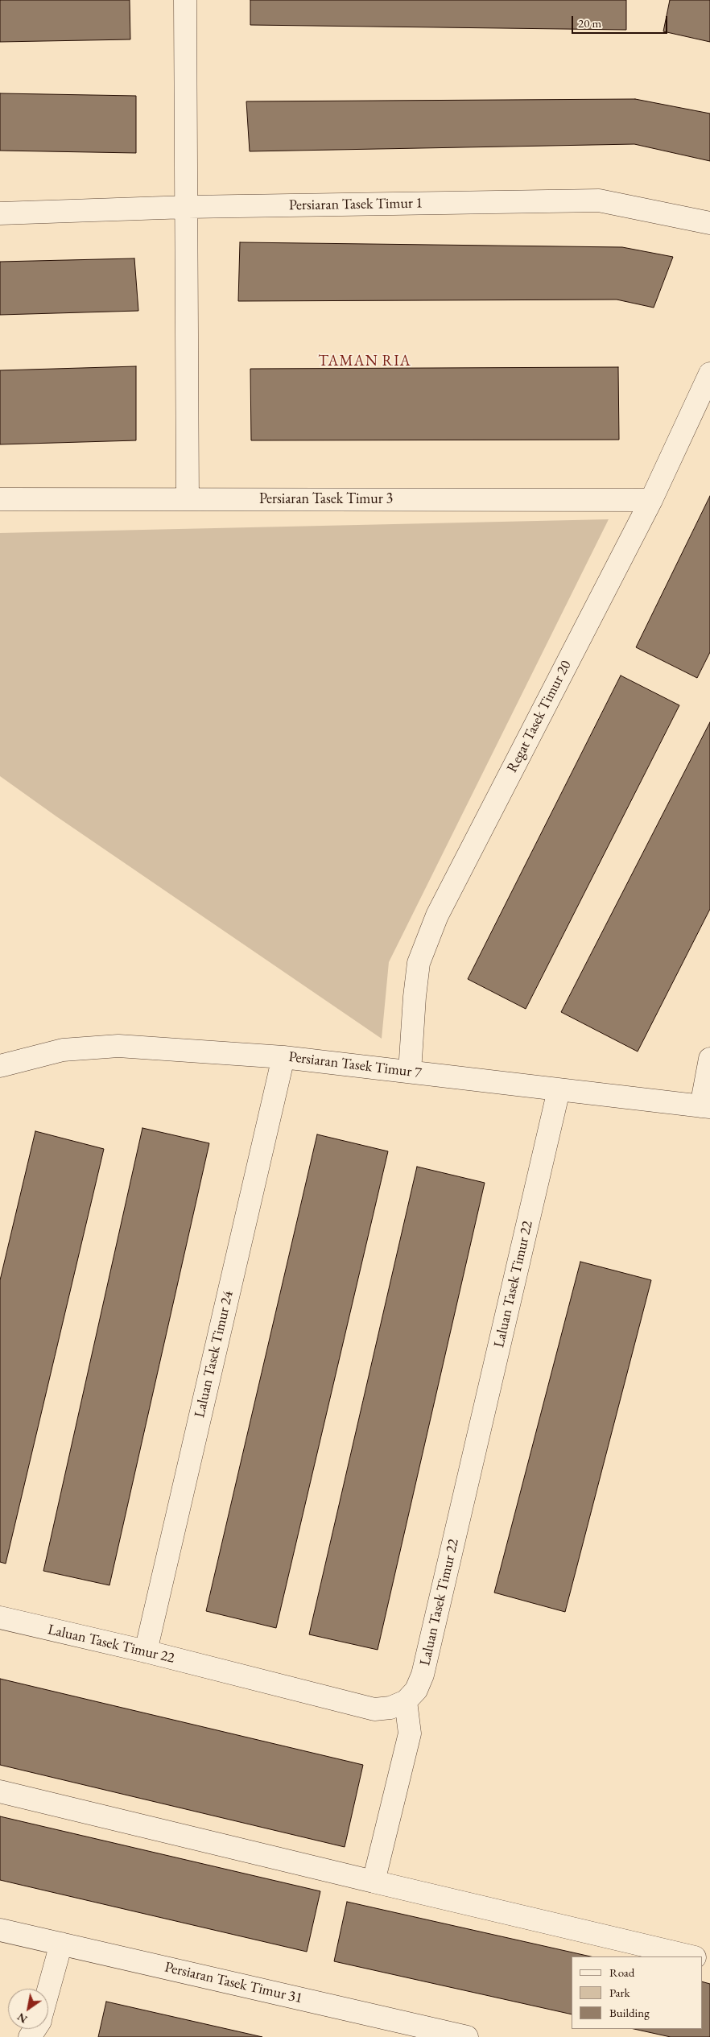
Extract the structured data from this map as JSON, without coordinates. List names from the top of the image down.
{
  "streets": {
    "street": [
      "Persiaran Tasek Timur 1",
      "Persiaran Tasek Timur 3",
      "Regat Tasek Timur 20",
      "Persiaran Tasek Timur 7",
      "Laluan Tasek Timur 22",
      "Laluan Tasek Timur 24",
      "Persiaran Tasek Timur 31"
    ]
  },
  "crossings": [
    ["Persiaran Tasek Timur 3", "Regat Tasek Timur 20"],
    ["Regat Tasek Timur 20", "Persiaran Tasek Timur 7"],
    ["Persiaran Tasek Timur 7", "Laluan Tasek Timur 22"],
    ["Persiaran Tasek Timur 7", "Laluan Tasek Timur 24"],
    ["Laluan Tasek Timur 22", "Laluan Tasek Timur 24"]
  ],
  "districts": ["TAMAN RIA"],
  "legend": ["Road", "Park", "Building"],
  "scale_bar": "20 m",
  "north": "bottom left"
}
